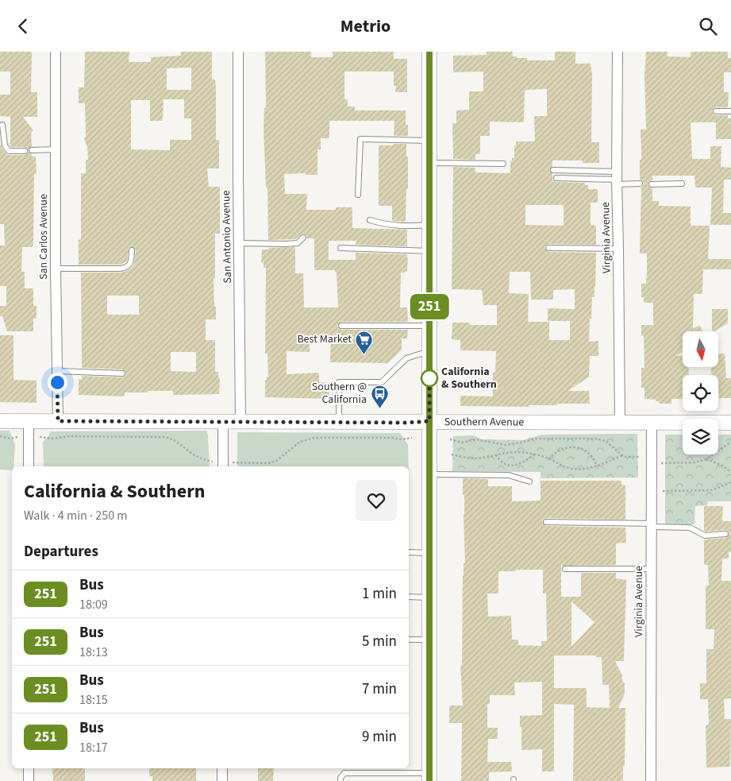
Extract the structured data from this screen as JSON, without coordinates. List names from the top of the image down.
{
  "streets": {
    "street": [
      "San Carlos Avenue",
      "San Antonio Avenue",
      "Virginia Avenue",
      "Southern Avenue"
    ]
  },
  "crossings": [
    ["San Carlos Avenue", "Southern Avenue"],
    ["San Antonio Avenue", "Southern Avenue"],
    ["Virginia Avenue", "Southern Avenue"]
  ],
  "places": {
    "supermarket": ["Best Market"],
    "other": ["California & Southern"],
    "bus stop": ["Southern @ California"]
  },
  "lines": ["bus line 251"],
  "north": "bottom",
  "page": {
    "header": "Metrio",
    "on_map": "251",
    "heading": [
      ["California & Southern", "Walk · 4 min · 250 m"],
      "Departures"
    ],
    "list": [
      {
        "mark": "251",
        "name": "Bus",
        "note": "18:09",
        "value": "1 min"
      },
      {
        "mark": "251",
        "name": "Bus",
        "note": "18:13",
        "value": "5 min"
      },
      {
        "mark": "251",
        "name": "Bus",
        "note": "18:15",
        "value": "7 min"
      },
      {
        "mark": "251",
        "name": "Bus",
        "note": "18:17",
        "value": "9 min"
      }
    ]
  }
}
